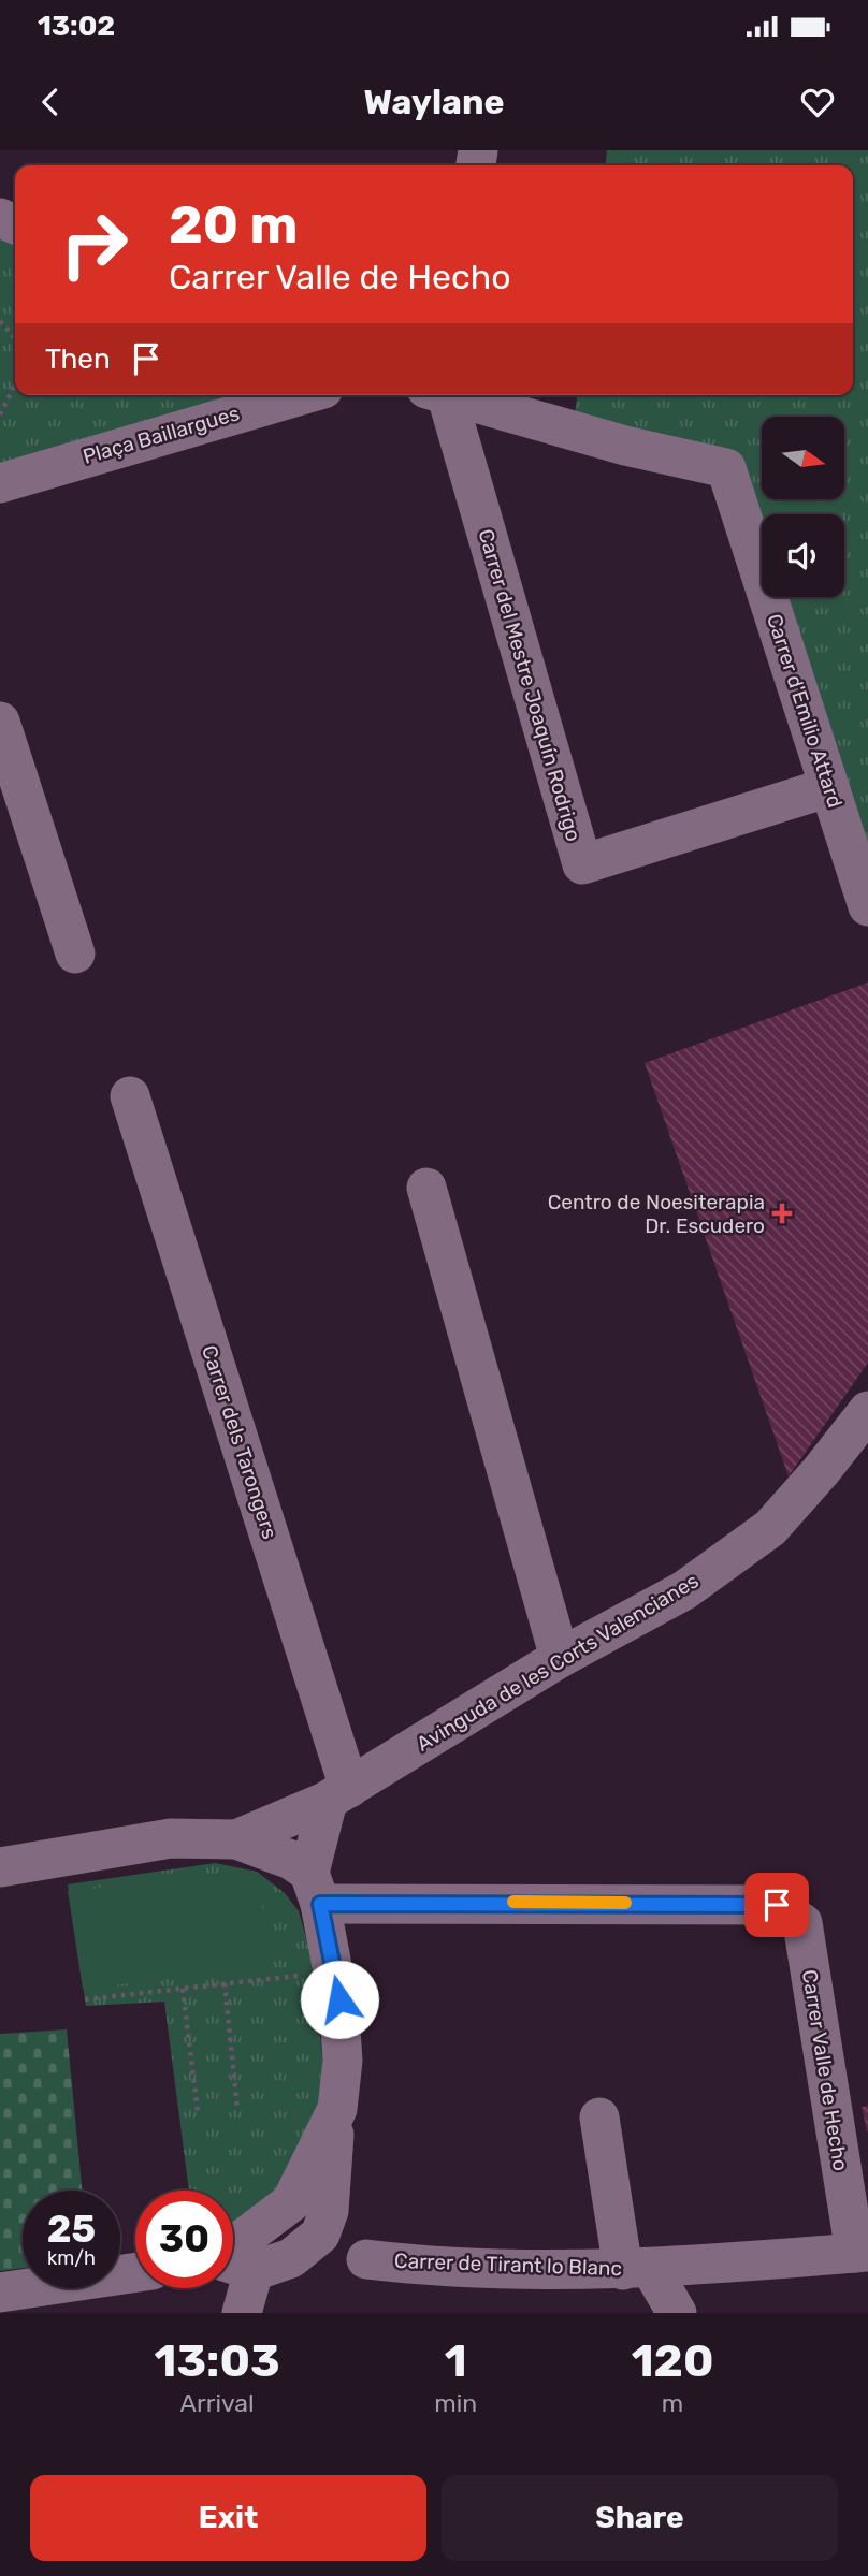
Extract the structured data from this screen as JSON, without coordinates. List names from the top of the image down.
{
  "streets": {
    "street": [
      "Plaça Baillargues",
      "Carrer del Mestre Joaquín Rodrigo",
      "Carrer d'Emilio Attard",
      "Carrer dels Tarongers",
      "Avinguda de les Corts Valencianes",
      "Carrer Valle de Hecho",
      "Carrer de Tirant lo Blanc"
    ]
  },
  "crossings": [
    ["Carrer del Mestre Joaquín Rodrigo", "Carrer d'Emilio Attard"],
    ["Carrer dels Tarongers", "Avinguda de les Corts Valencianes"],
    ["Carrer Valle de Hecho", "Carrer de Tirant lo Blanc"]
  ],
  "places": {
    "health": ["Centro de Noesiterapia Dr. Escudero"]
  },
  "north": "right",
  "page": {
    "status": "13:02",
    "header": "Waylane",
    "turn": ["20 m", "Carrer Valle de Hecho"],
    "then": "Then",
    "speed": "25 km/h",
    "limit": "30",
    "eta": [
      "13:03",
      "Arrival",
      "1",
      "min",
      "120",
      "m"
    ],
    "buttons": ["Exit", "Share"]
  }
}
